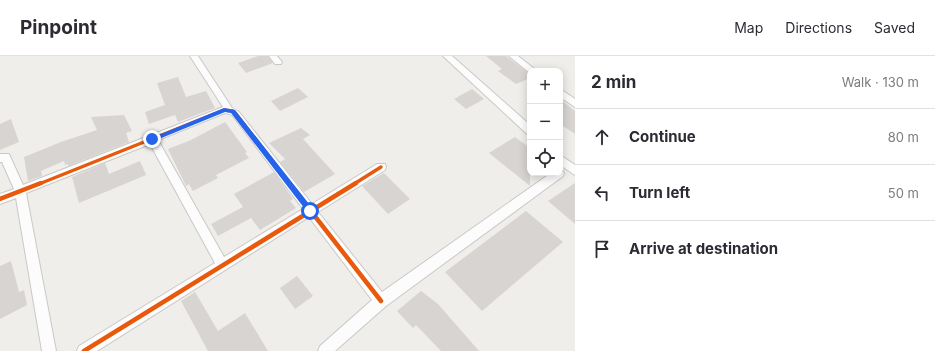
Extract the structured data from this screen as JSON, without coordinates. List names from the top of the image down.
{
  "page": {
    "header": "Pinpoint",
    "nav": ["Map", "Directions", "Saved"],
    "heading": ["2 min", "Walk · 130 m"],
    "map_buttons": ["+", "−"],
    "list": [
      ["Continue", "80 m"],
      ["Turn left", "50 m"],
      "Arrive at destination"
    ]
  }
}
